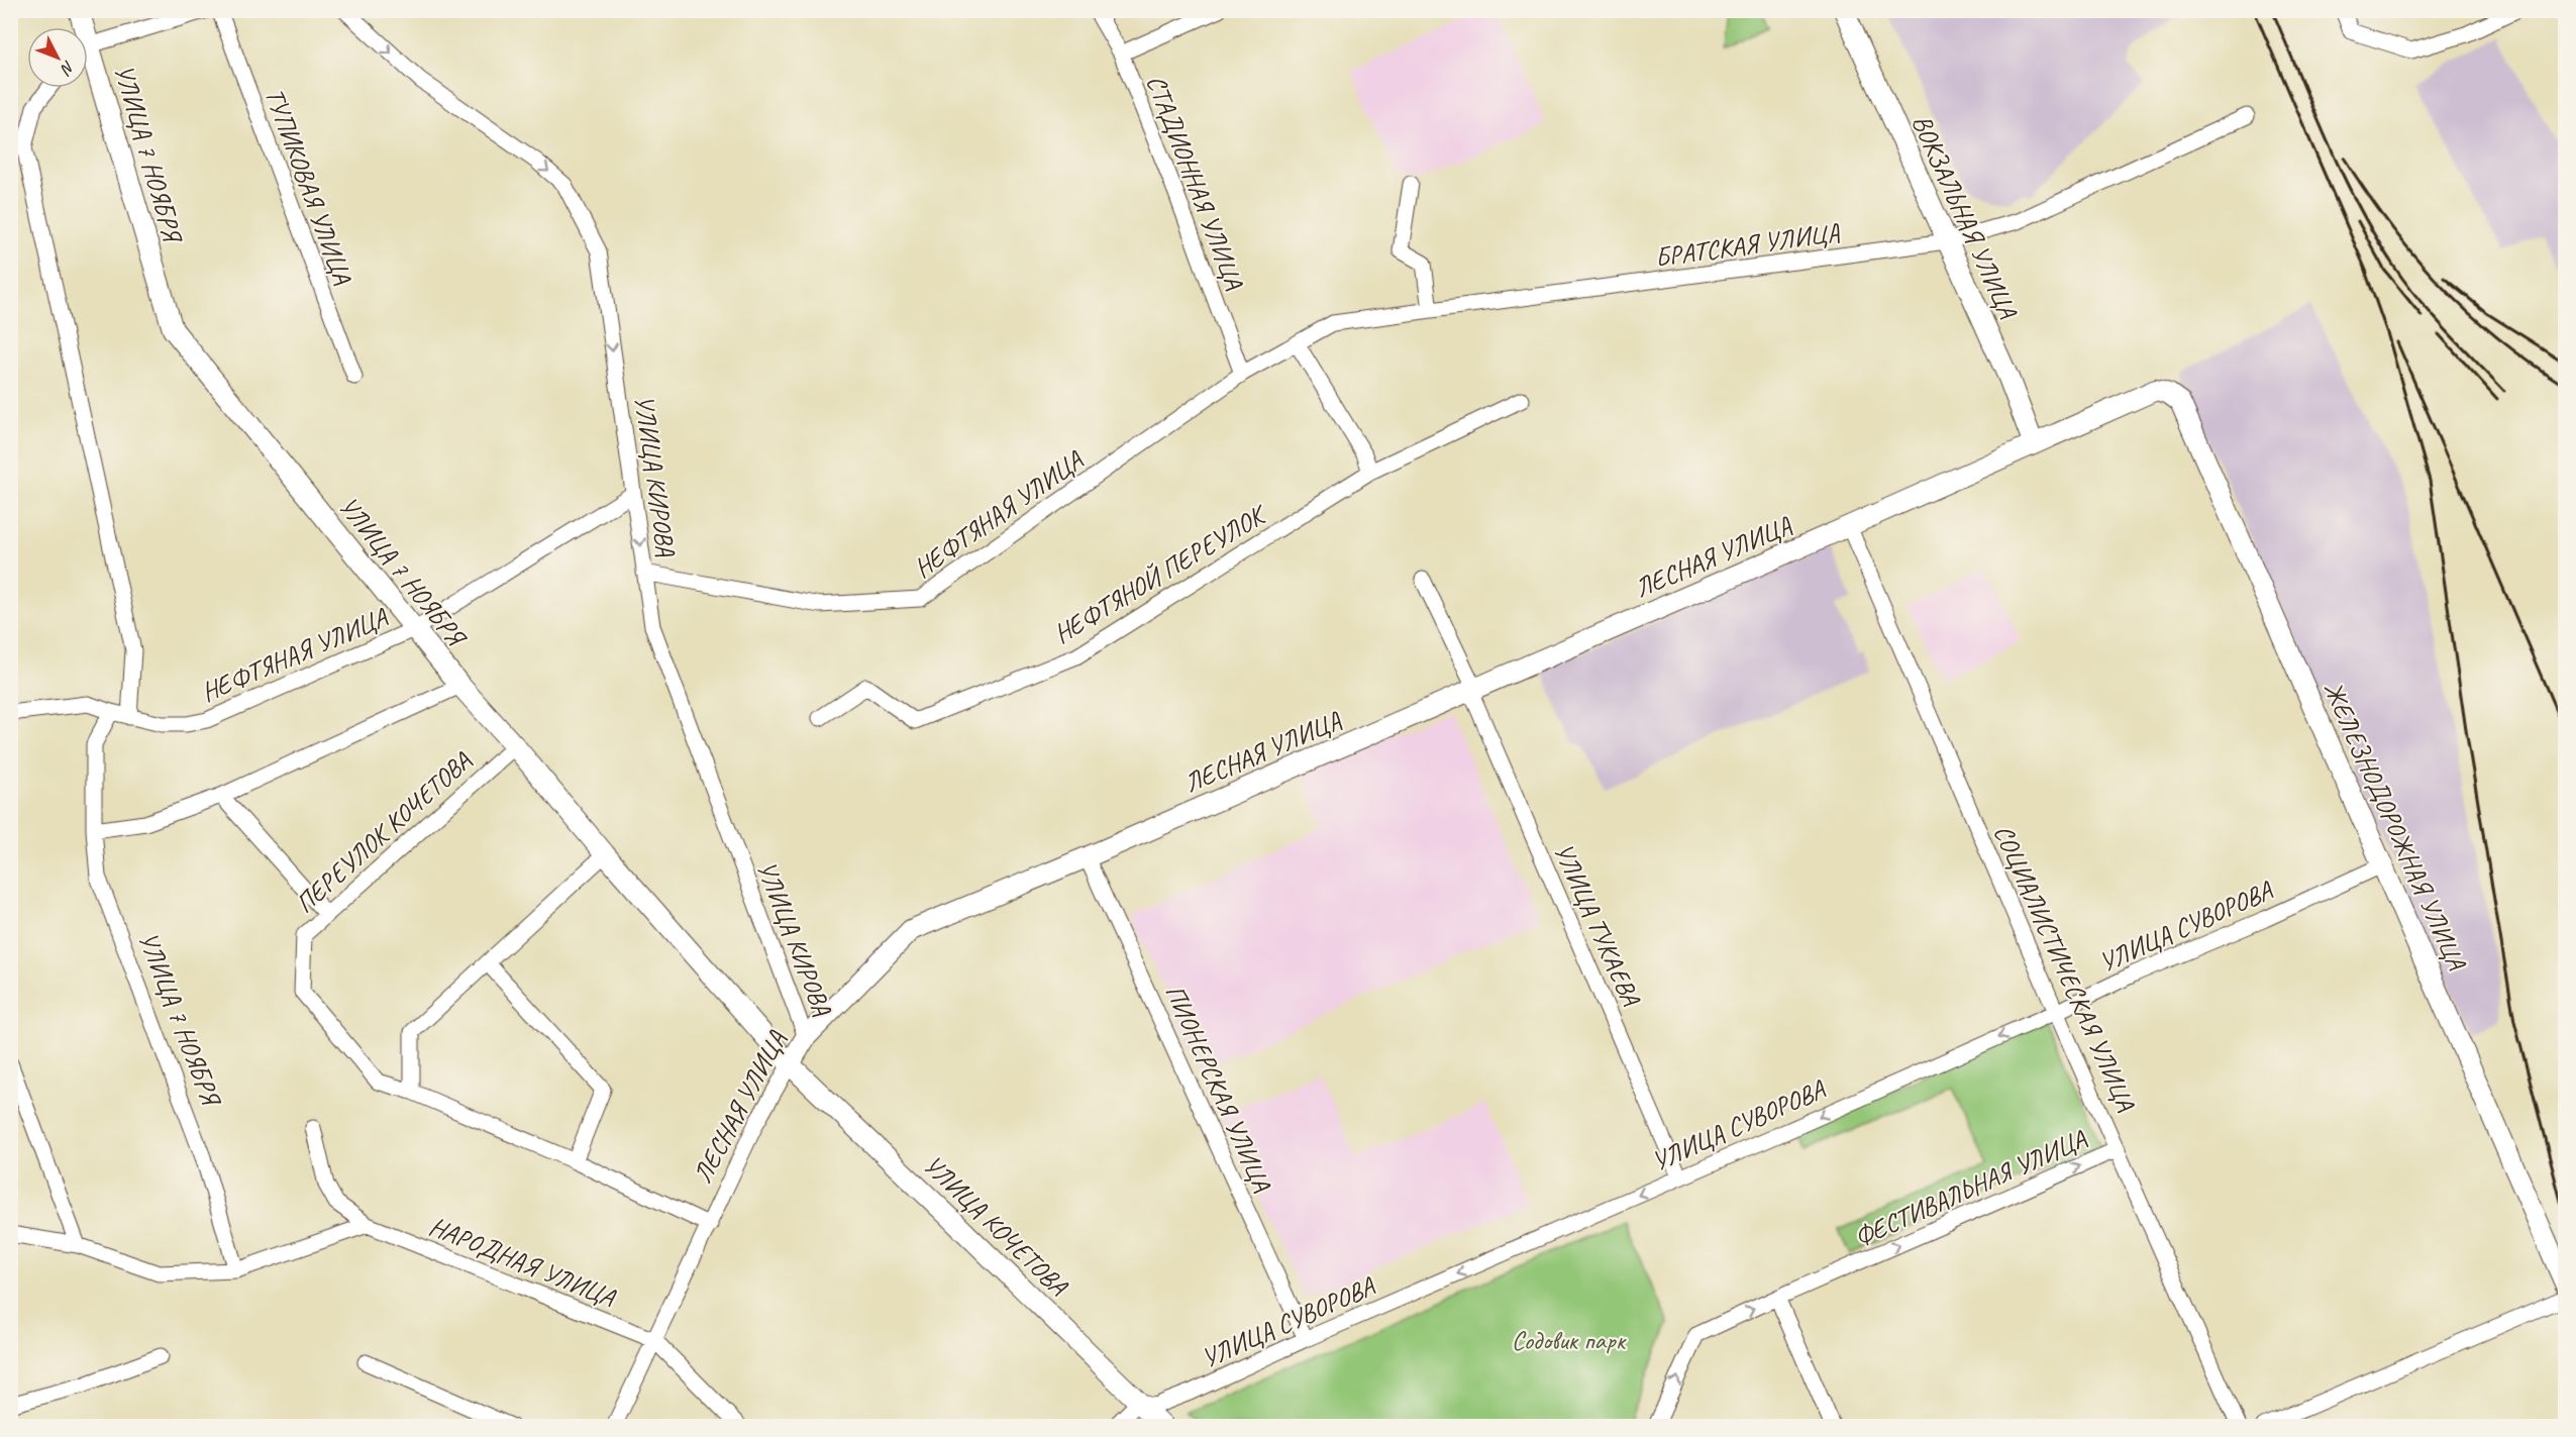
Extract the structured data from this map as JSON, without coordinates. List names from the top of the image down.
{
  "streets": {
    "main road": [
      "УЛИЦА 7 НОЯБРЯ",
      "ВОКЗАЛЬНАЯ УЛИЦА",
      "ЛЕСНАЯ УЛИЦА",
      "ЖЕЛЕЗНОДОРОЖНАЯ УЛИЦА",
      "УЛИЦА КОЧЕТОВА"
    ],
    "street": [
      "СТАДИОННАЯ УЛИЦА",
      "ТУПИКОВАЯ УЛИЦА",
      "БРАТСКАЯ УЛИЦА",
      "УЛИЦА КИРОВА",
      "НЕФТЯНАЯ УЛИЦА",
      "НЕФТЯНОЙ ПЕРЕУЛОК",
      "ПЕРЕУЛОК КОЧЕТОВА",
      "УЛИЦА ТУКАЕВА",
      "УЛИЦА СУВОРОВА",
      "СОЦИАЛИСТИЧЕСКАЯ УЛИЦА",
      "ПИОНЕРСКАЯ УЛИЦА",
      "ФЕСТИВАЛЬНАЯ УЛИЦА",
      "НАРОДНАЯ УЛИЦА"
    ]
  },
  "crossings": [
    ["УЛИЦА 7 НОЯБРЯ", "НЕФТЯНАЯ УЛИЦА"],
    ["УЛИЦА 7 НОЯБРЯ", "ЛЕСНАЯ УЛИЦА"],
    ["УЛИЦА 7 НОЯБРЯ", "ПЕРЕУЛОК КОЧЕТОВА"],
    ["УЛИЦА 7 НОЯБРЯ", "УЛИЦА КОЧЕТОВА"],
    ["СТАДИОННАЯ УЛИЦА", "БРАТСКАЯ УЛИЦА"],
    ["СТАДИОННАЯ УЛИЦА", "НЕФТЯНАЯ УЛИЦА"],
    ["ВОКЗАЛЬНАЯ УЛИЦА", "БРАТСКАЯ УЛИЦА"],
    ["ВОКЗАЛЬНАЯ УЛИЦА", "ЛЕСНАЯ УЛИЦА"],
    ["БРАТСКАЯ УЛИЦА", "НЕФТЯНАЯ УЛИЦА"],
    ["УЛИЦА КИРОВА", "НЕФТЯНАЯ УЛИЦА"],
    ["УЛИЦА КИРОВА", "ЛЕСНАЯ УЛИЦА"],
    ["ЛЕСНАЯ УЛИЦА", "ЖЕЛЕЗНОДОРОЖНАЯ УЛИЦА"],
    ["ЛЕСНАЯ УЛИЦА", "ПЕРЕУЛОК КОЧЕТОВА"],
    ["ЛЕСНАЯ УЛИЦА", "УЛИЦА ТУКАЕВА"],
    ["ЛЕСНАЯ УЛИЦА", "СОЦИАЛИСТИЧЕСКАЯ УЛИЦА"],
    ["ЛЕСНАЯ УЛИЦА", "ПИОНЕРСКАЯ УЛИЦА"],
    ["ЛЕСНАЯ УЛИЦА", "УЛИЦА КОЧЕТОВА"],
    ["ЛЕСНАЯ УЛИЦА", "НАРОДНАЯ УЛИЦА"],
    ["ЖЕЛЕЗНОДОРОЖНАЯ УЛИЦА", "УЛИЦА СУВОРОВА"],
    ["УЛИЦА ТУКАЕВА", "УЛИЦА СУВОРОВА"],
    ["УЛИЦА СУВОРОВА", "СОЦИАЛИСТИЧЕСКАЯ УЛИЦА"],
    ["УЛИЦА СУВОРОВА", "ПИОНЕРСКАЯ УЛИЦА"],
    ["УЛИЦА СУВОРОВА", "УЛИЦА КОЧЕТОВА"],
    ["СОЦИАЛИСТИЧЕСКАЯ УЛИЦА", "ФЕСТИВАЛЬНАЯ УЛИЦА"]
  ],
  "one_way": ["УЛИЦА КИРОВА", "УЛИЦА СУВОРОВА", "ФЕСТИВАЛЬНАЯ УЛИЦА"],
  "parks": ["Содовик парк"],
  "north": "bottom right"
}
